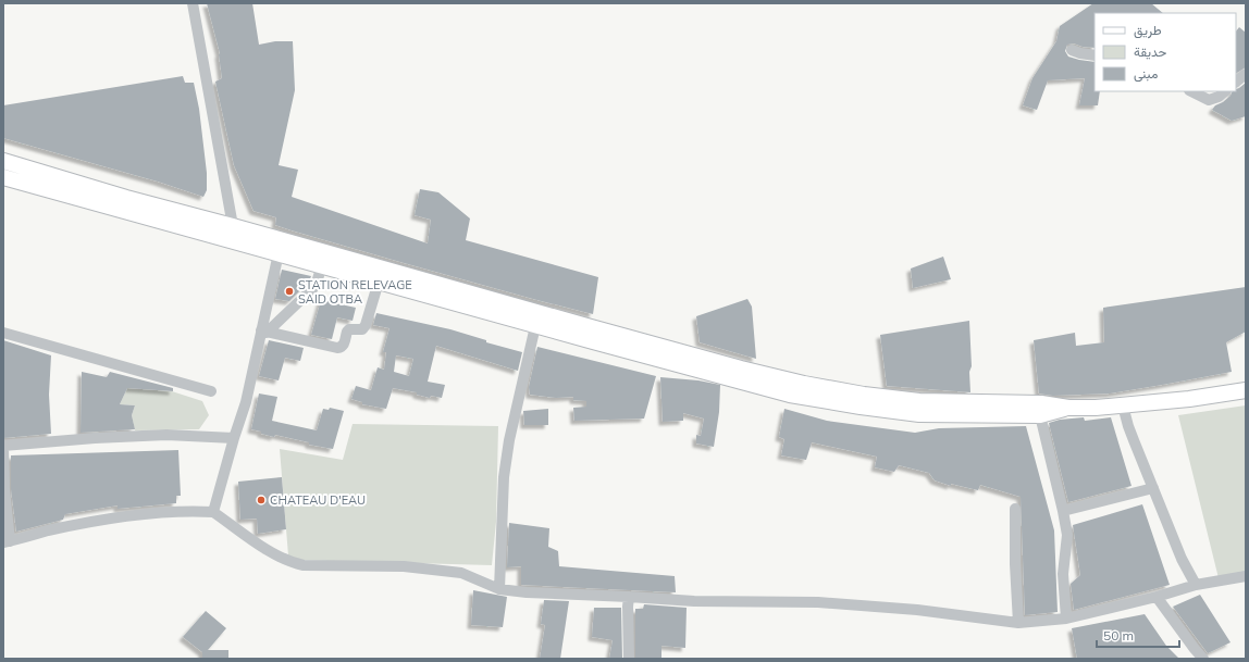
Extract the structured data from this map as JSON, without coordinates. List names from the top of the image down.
{
  "places": ["STATION RELEVAGE SAID OTBA", "CHATEAU D'EAU"],
  "legend": ["طريق", "حديقة", "مبنى"],
  "scale_bar": "50 m"
}
